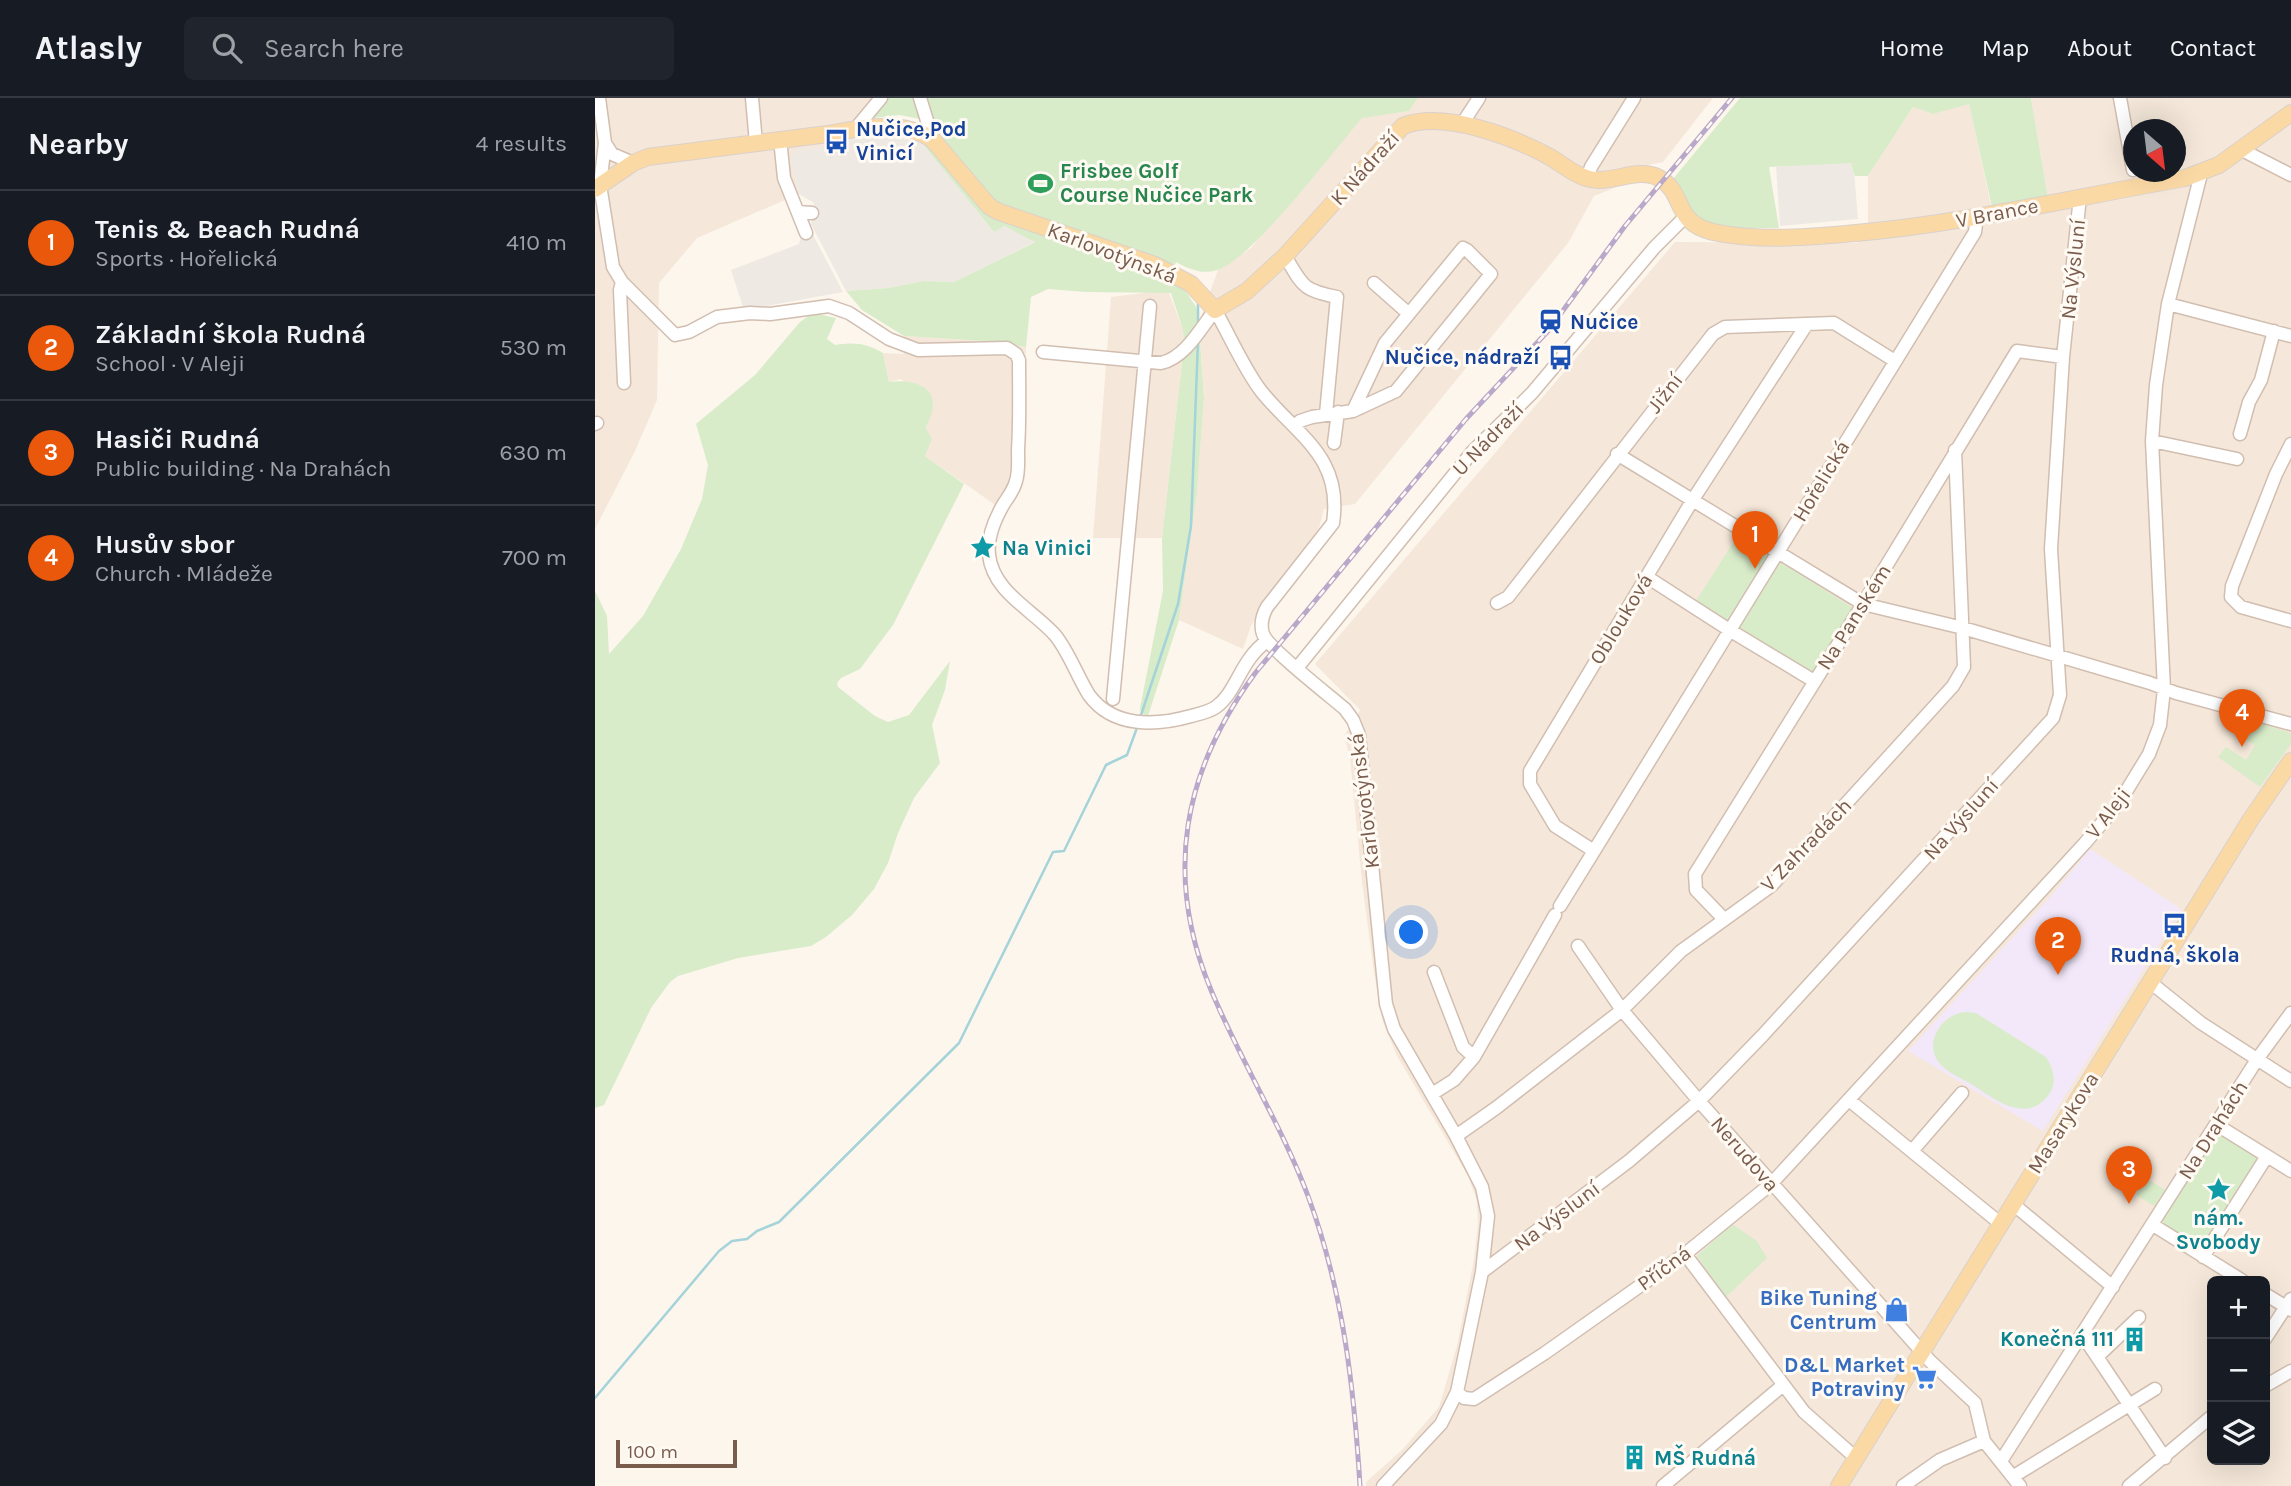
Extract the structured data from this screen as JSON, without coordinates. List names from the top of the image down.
{
  "streets": {
    "main road": [
      "K Nádraží",
      "V Brance",
      "Karlovotýnská",
      "Masarykova"
    ],
    "street": [
      "Na Výsluní",
      "Jižní",
      "U Nádraží",
      "Hořelická",
      "Na Panském",
      "Oblouková",
      "V Aleji",
      "V Zahradách",
      "Na Drahách",
      "Nerudova",
      "Příčná"
    ]
  },
  "crossings": [
    ["K Nádraží", "Karlovotýnská"],
    ["V Brance", "Na Výsluní"],
    ["V Brance", "U Nádraží"],
    ["V Brance", "Hořelická"],
    ["V Brance", "V Aleji"],
    ["Karlovotýnská", "Na Výsluní"],
    ["Karlovotýnská", "U Nádraží"],
    ["Karlovotýnská", "V Zahradách"],
    ["Karlovotýnská", "Příčná"],
    ["Na Výsluní", "Na Panském"],
    ["Na Výsluní", "Nerudova"],
    ["Jižní", "Hořelická"],
    ["Jižní", "Oblouková"],
    ["Hořelická", "Oblouková"],
    ["Na Panském", "V Zahradách"],
    ["V Aleji", "Příčná"],
    ["V Zahradách", "Nerudova"],
    ["Masarykova", "Nerudova"],
    ["Nerudova", "Příčná"]
  ],
  "places": {
    "bus stop": ["Nučice,Pod Vinicí", "Nučice, nádraží", "Rudná, škola"],
    "sports": ["Frisbee Golf Course Nučice Park"],
    "station": ["Nučice"],
    "place": ["Na Vinici", "nám. Svobody"],
    "shop": ["Bike Tuning Centrum"],
    "building": ["Konečná 111", "MŠ Rudná"],
    "supermarket": ["D&L Market Potraviny"]
  },
  "scale_bar": "100 m",
  "north": "bottom right",
  "page": {
    "header": "Atlasly",
    "search": "Search here",
    "nav": [
      "Home",
      "Map",
      "About",
      "Contact"
    ],
    "heading": ["Nearby", "4 results"],
    "list": [
      {
        "mark": "1",
        "name": "Tenis & Beach Rudná",
        "note": "Sports · Hořelická",
        "value": "410 m"
      },
      {
        "mark": "2",
        "name": "Základní škola Rudná",
        "note": "School · V Aleji",
        "value": "530 m"
      },
      {
        "mark": "3",
        "name": "Hasiči Rudná",
        "note": "Public building · Na Drahách",
        "value": "630 m"
      },
      {
        "mark": "4",
        "name": "Husův sbor",
        "note": "Church · Mládeže",
        "value": "700 m"
      }
    ],
    "pins": [
      "1",
      "4",
      "2",
      "3"
    ],
    "map_buttons": ["+", "−"],
    "scale": "100 m"
  }
}
